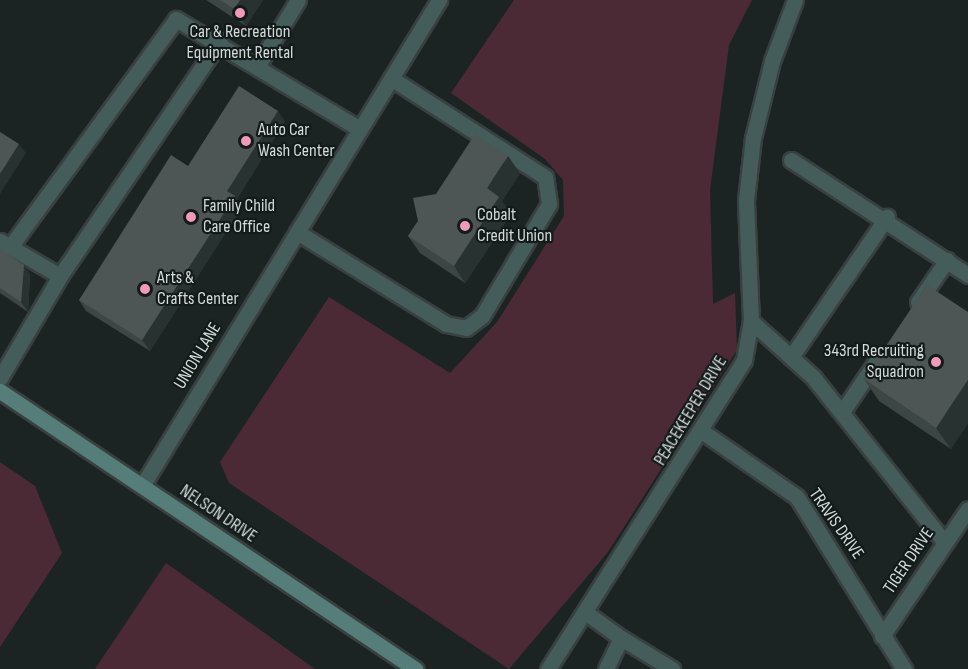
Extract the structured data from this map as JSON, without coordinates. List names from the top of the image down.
{
  "streets": {
    "street": [
      "UNION LANE",
      "PEACEKEEPER DRIVE",
      "NELSON DRIVE",
      "TRAVIS DRIVE",
      "TIGER DRIVE"
    ]
  },
  "crossings": [
    ["UNION LANE", "NELSON DRIVE"],
    ["PEACEKEEPER DRIVE", "TRAVIS DRIVE"],
    ["TRAVIS DRIVE", "TIGER DRIVE"]
  ],
  "places": [
    "Car & Recreation Equipment Rental",
    "Auto Car Wash Center",
    "Family Child Care Office",
    "Cobalt Credit Union",
    "Arts & Crafts Center",
    "343rd Recruiting Squadron"
  ]
}
